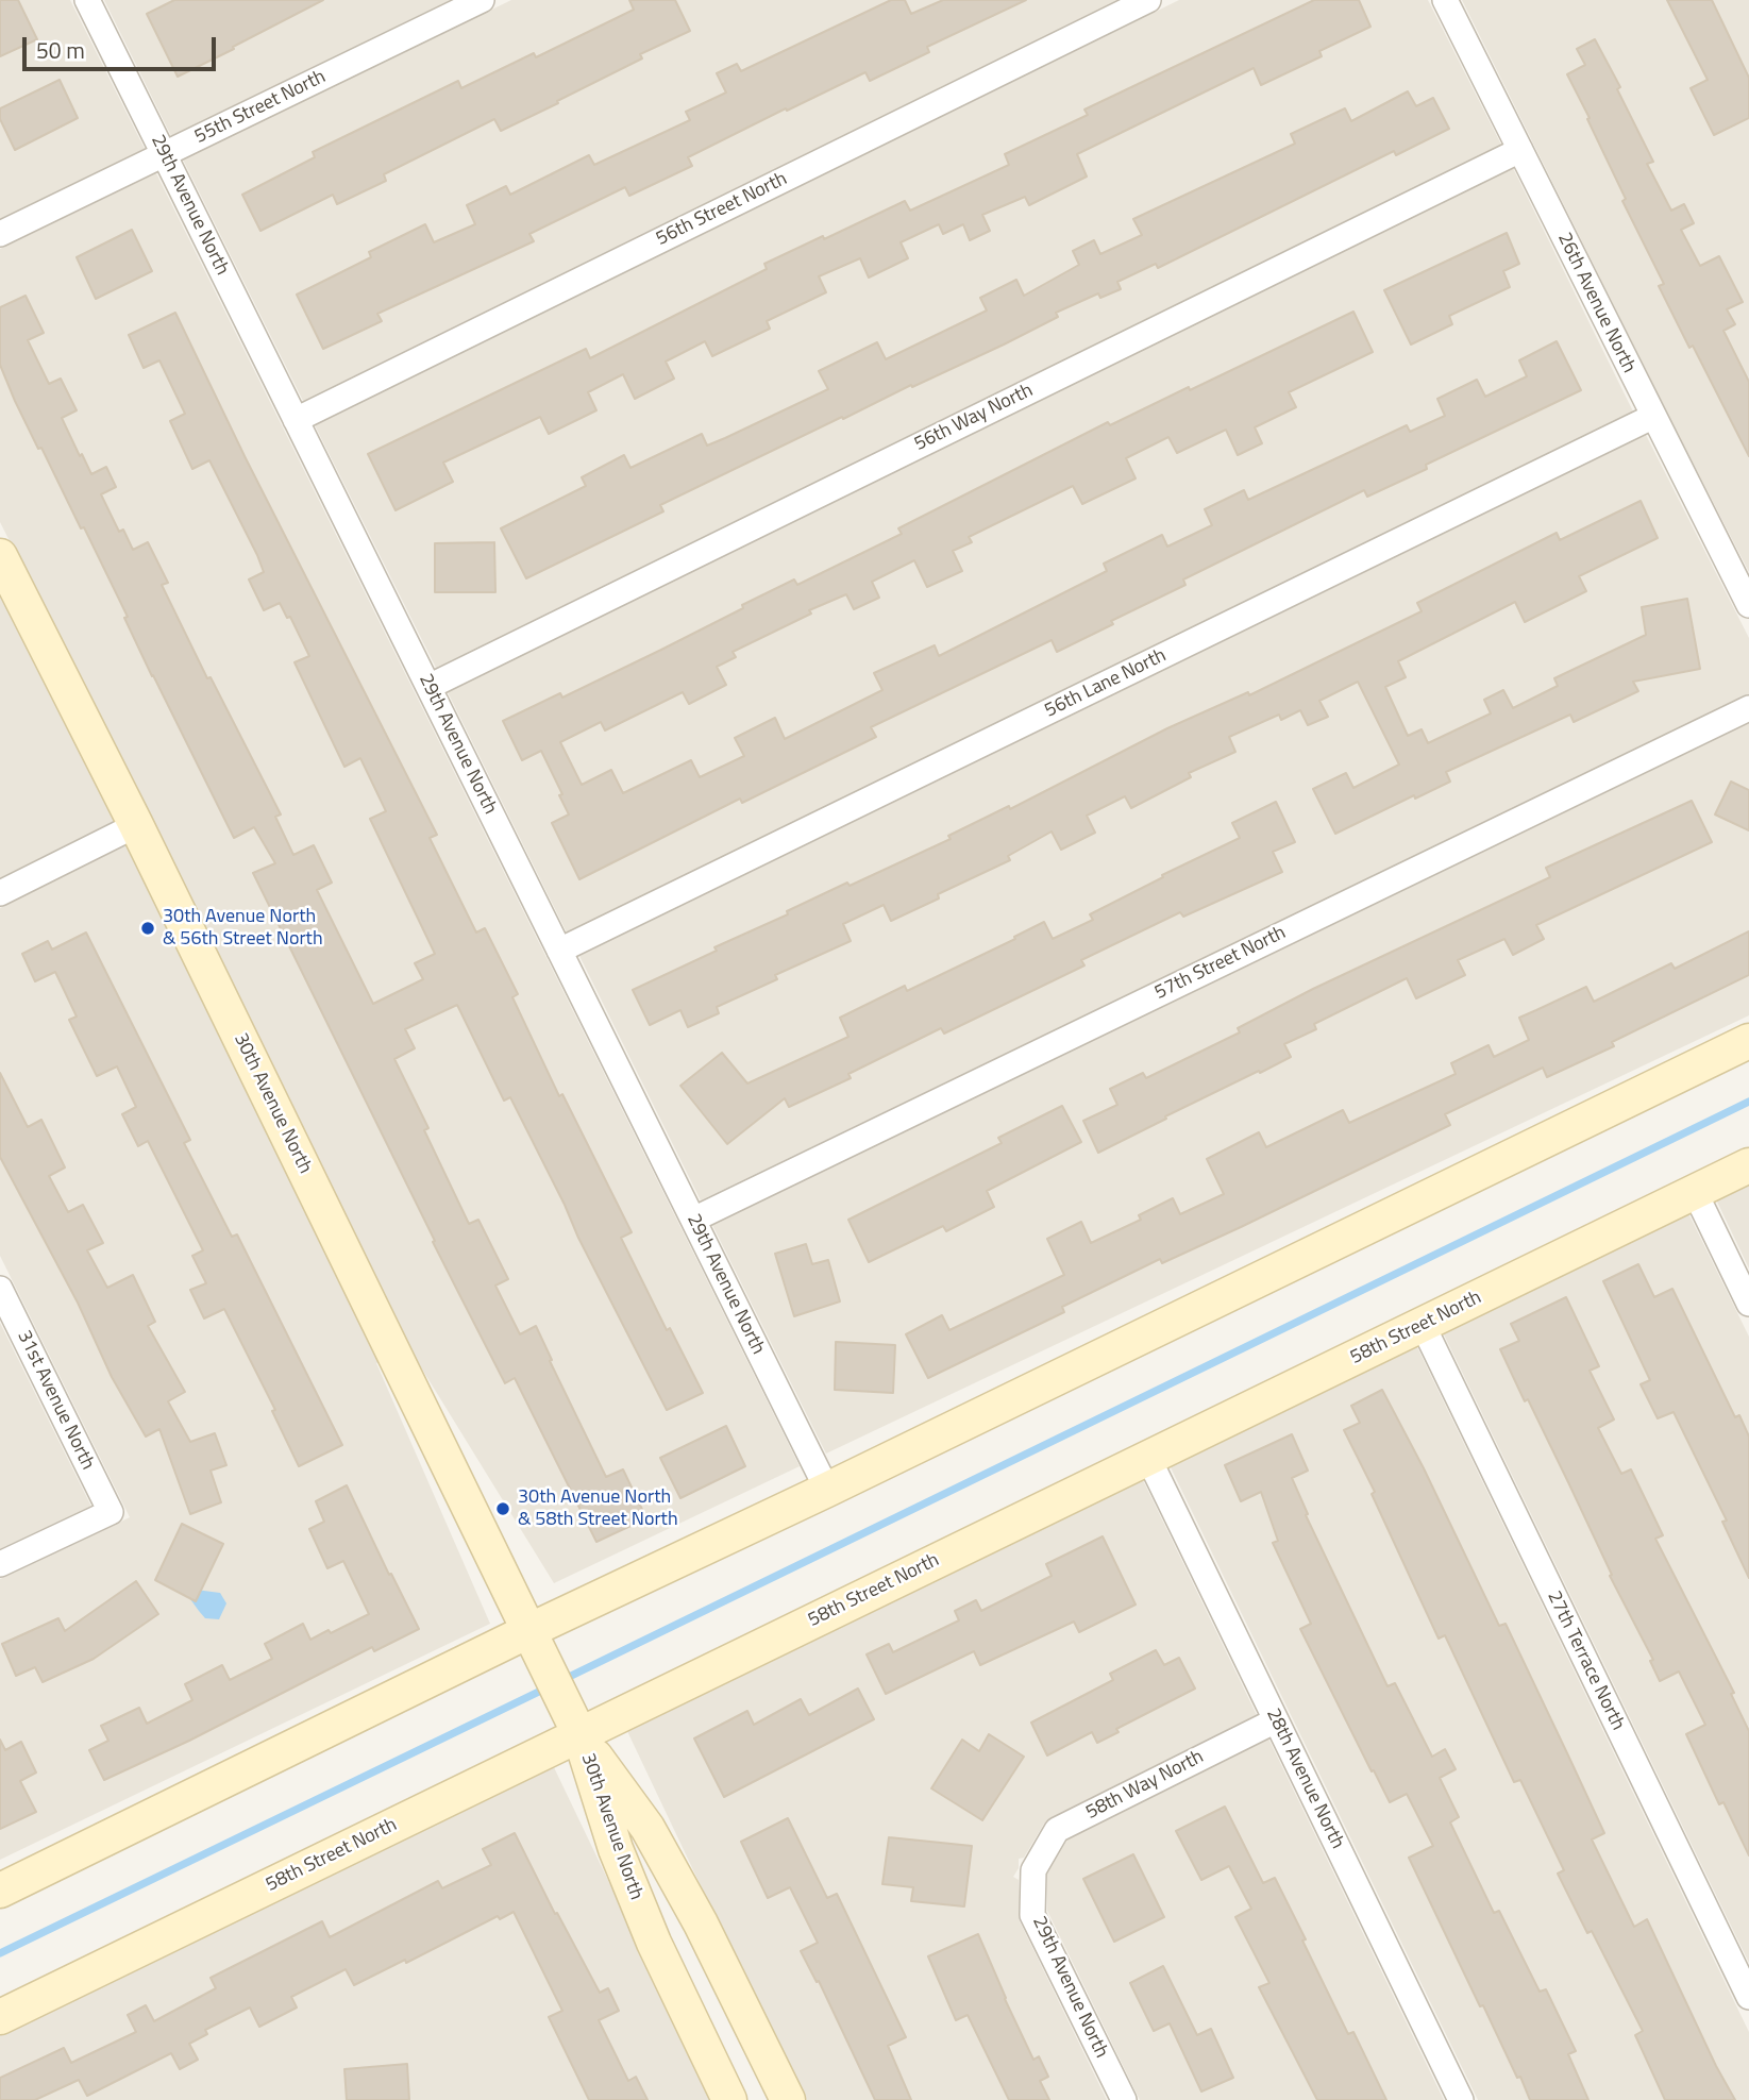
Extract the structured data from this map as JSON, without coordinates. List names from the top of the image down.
{
  "streets": {
    "street": [
      "55th Street North",
      "29th Avenue North",
      "56th Street North",
      "26th Avenue North",
      "56th Way North",
      "56th Lane North",
      "57th Street North",
      "30th Avenue North",
      "58th Street North",
      "31st Avenue North",
      "27th Terrace North",
      "28th Avenue North",
      "58th Way North"
    ]
  },
  "crossings": [
    ["55th Street North", "29th Avenue North"],
    ["29th Avenue North", "56th Street North"],
    ["29th Avenue North", "56th Way North"],
    ["29th Avenue North", "56th Lane North"],
    ["29th Avenue North", "57th Street North"],
    ["29th Avenue North", "58th Way North"],
    ["26th Avenue North", "56th Way North"],
    ["26th Avenue North", "56th Lane North"],
    ["30th Avenue North", "58th Street North"],
    ["58th Street North", "27th Terrace North"],
    ["58th Street North", "28th Avenue North"],
    ["28th Avenue North", "58th Way North"]
  ],
  "places": ["30th Avenue North & 56th Street North", "30th Avenue North & 58th Street North"],
  "scale_bar": "50 m"
}
